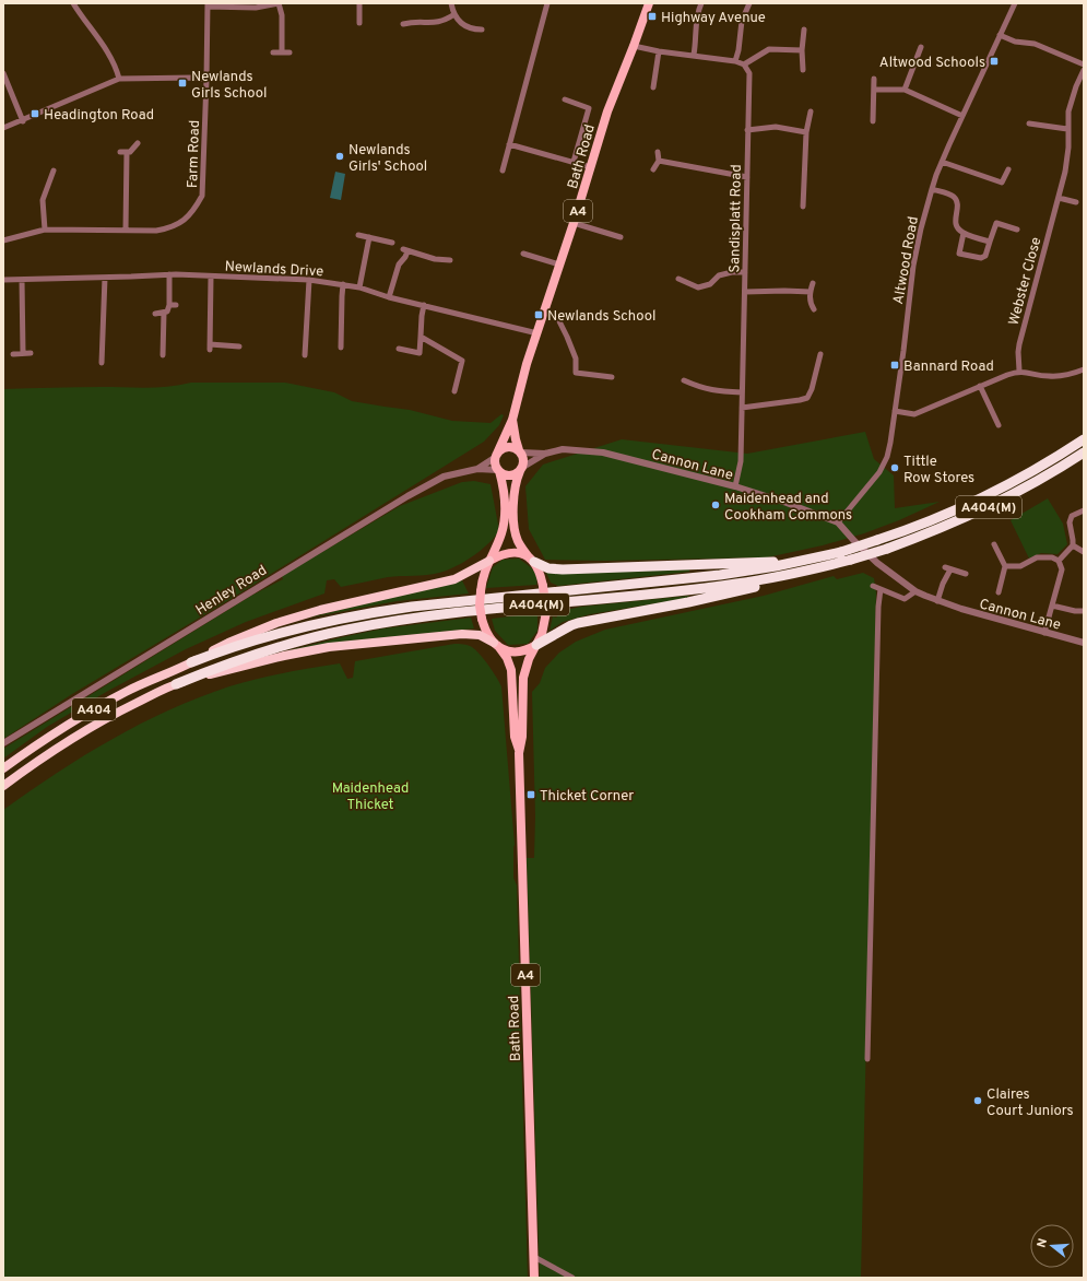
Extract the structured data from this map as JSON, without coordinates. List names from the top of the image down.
{
  "streets": {
    "highway": ["A404(M)", "A404"],
    "main road": ["Bath Road", "A4"],
    "street": [
      "Farm Road",
      "Sandisplatt Road",
      "Altwood Road",
      "Newlands Drive",
      "Webster Close",
      "Cannon Lane",
      "Henley Road"
    ]
  },
  "crossings": [
    ["Bath Road", "Newlands Drive"],
    ["Bath Road", "Cannon Lane"],
    ["Bath Road", "A404(M)"],
    ["Bath Road", "Henley Road"],
    ["Bath Road", "A404"],
    ["Sandisplatt Road", "Cannon Lane"],
    ["Altwood Road", "Cannon Lane"],
    ["Cannon Lane", "Henley Road"],
    ["A404(M)", "A404"]
  ],
  "parks": ["Maidenhead Thicket"],
  "places": {
    "transit": [
      "Highway Avenue",
      "Altwood Schools",
      "Newlands Girls School",
      "Headington Road",
      "Newlands School",
      "Bannard Road",
      "Thicket Corner"
    ],
    "other": [
      "Newlands Girls' School",
      "Tittle Row Stores",
      "Maidenhead and Cookham Commons",
      "Claires Court Juniors"
    ]
  },
  "north": "left"
}
